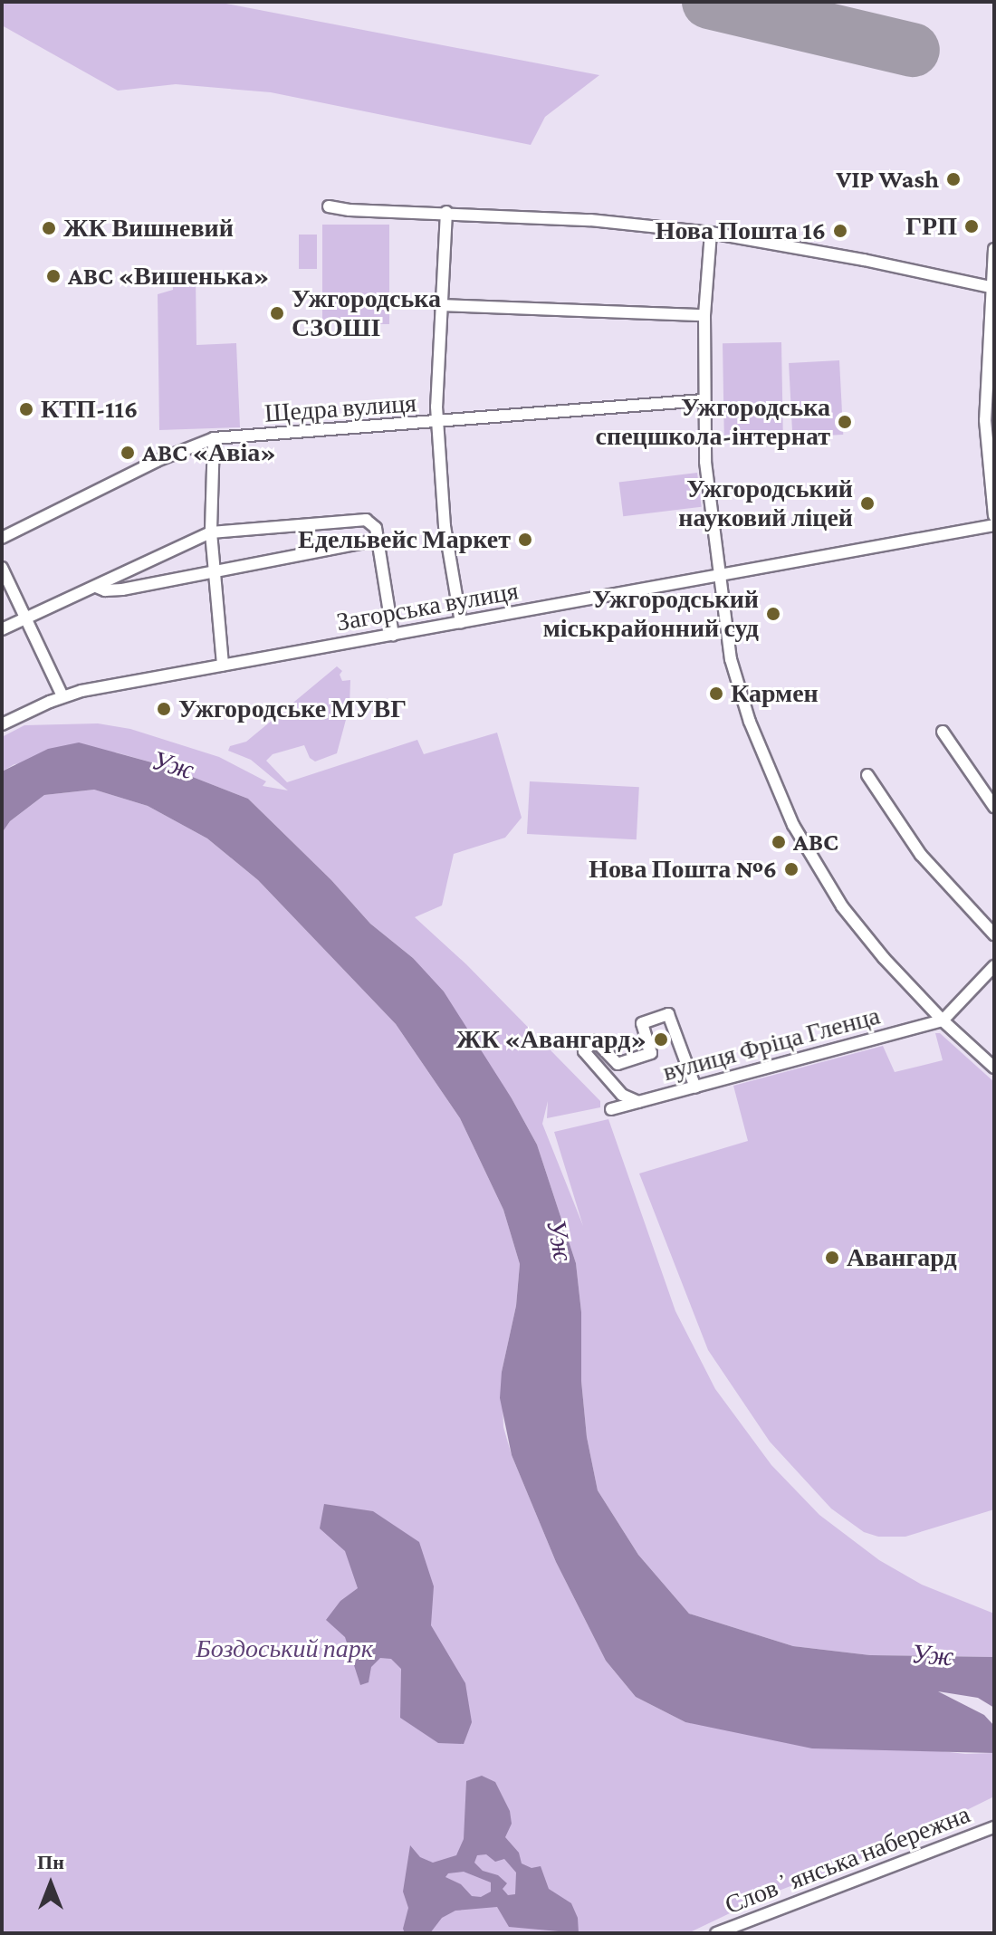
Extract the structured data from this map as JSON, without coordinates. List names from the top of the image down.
{
  "streets": {
    "street": [
      "Щедра вулиця",
      "Загорська вулиця",
      "вулиця Фріца Гленца",
      "Словʼянська набережна"
    ]
  },
  "water": ["Уж"],
  "parks": ["Боздоський парк"],
  "places": [
    "VIP Wash",
    "ГРП",
    "ЖК Вишневий",
    "Нова Пошта 16",
    "ABC «Вишенька»",
    "Ужгородська СЗОШІ",
    "КТП-116",
    "Ужгородська спецшкола-інтернат",
    "ABC «Авіа»",
    "Ужгородський науковий ліцей",
    "Едельвейс Маркет",
    "Ужгородський міськрайонний суд",
    "Кармен",
    "Ужгородське МУВГ",
    "ABC",
    "Нова Пошта №6",
    "ЖК «Авангард»",
    "Авангард"
  ],
  "north": "top"
}
